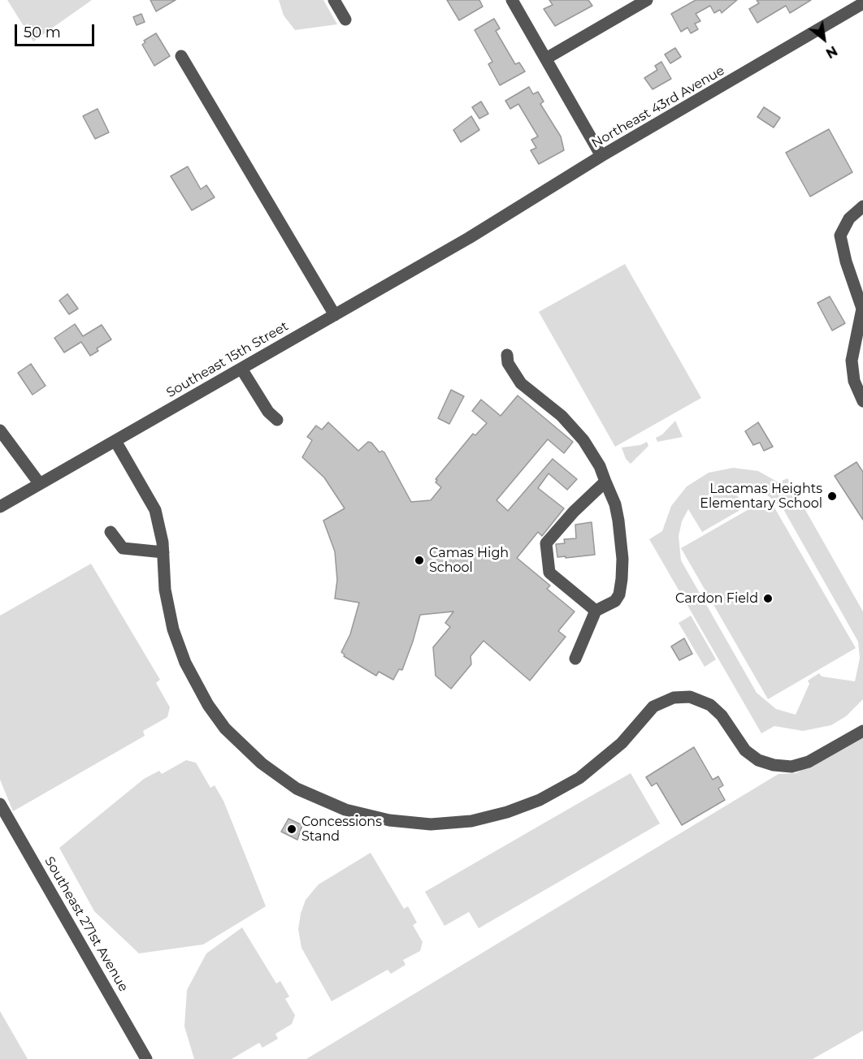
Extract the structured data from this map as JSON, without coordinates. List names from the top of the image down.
{
  "streets": {
    "street": ["Northeast 43rd Avenue", "Southeast 15th Street", "Southeast 271st Avenue"]
  },
  "crossings": [
    ["Northeast 43rd Avenue", "Southeast 15th Street"]
  ],
  "places": [
    "Lacamas Heights Elementary School",
    "Camas High School",
    "Cardon Field",
    "Concessions Stand"
  ],
  "scale_bar": "50 m",
  "north": "bottom right"
}
